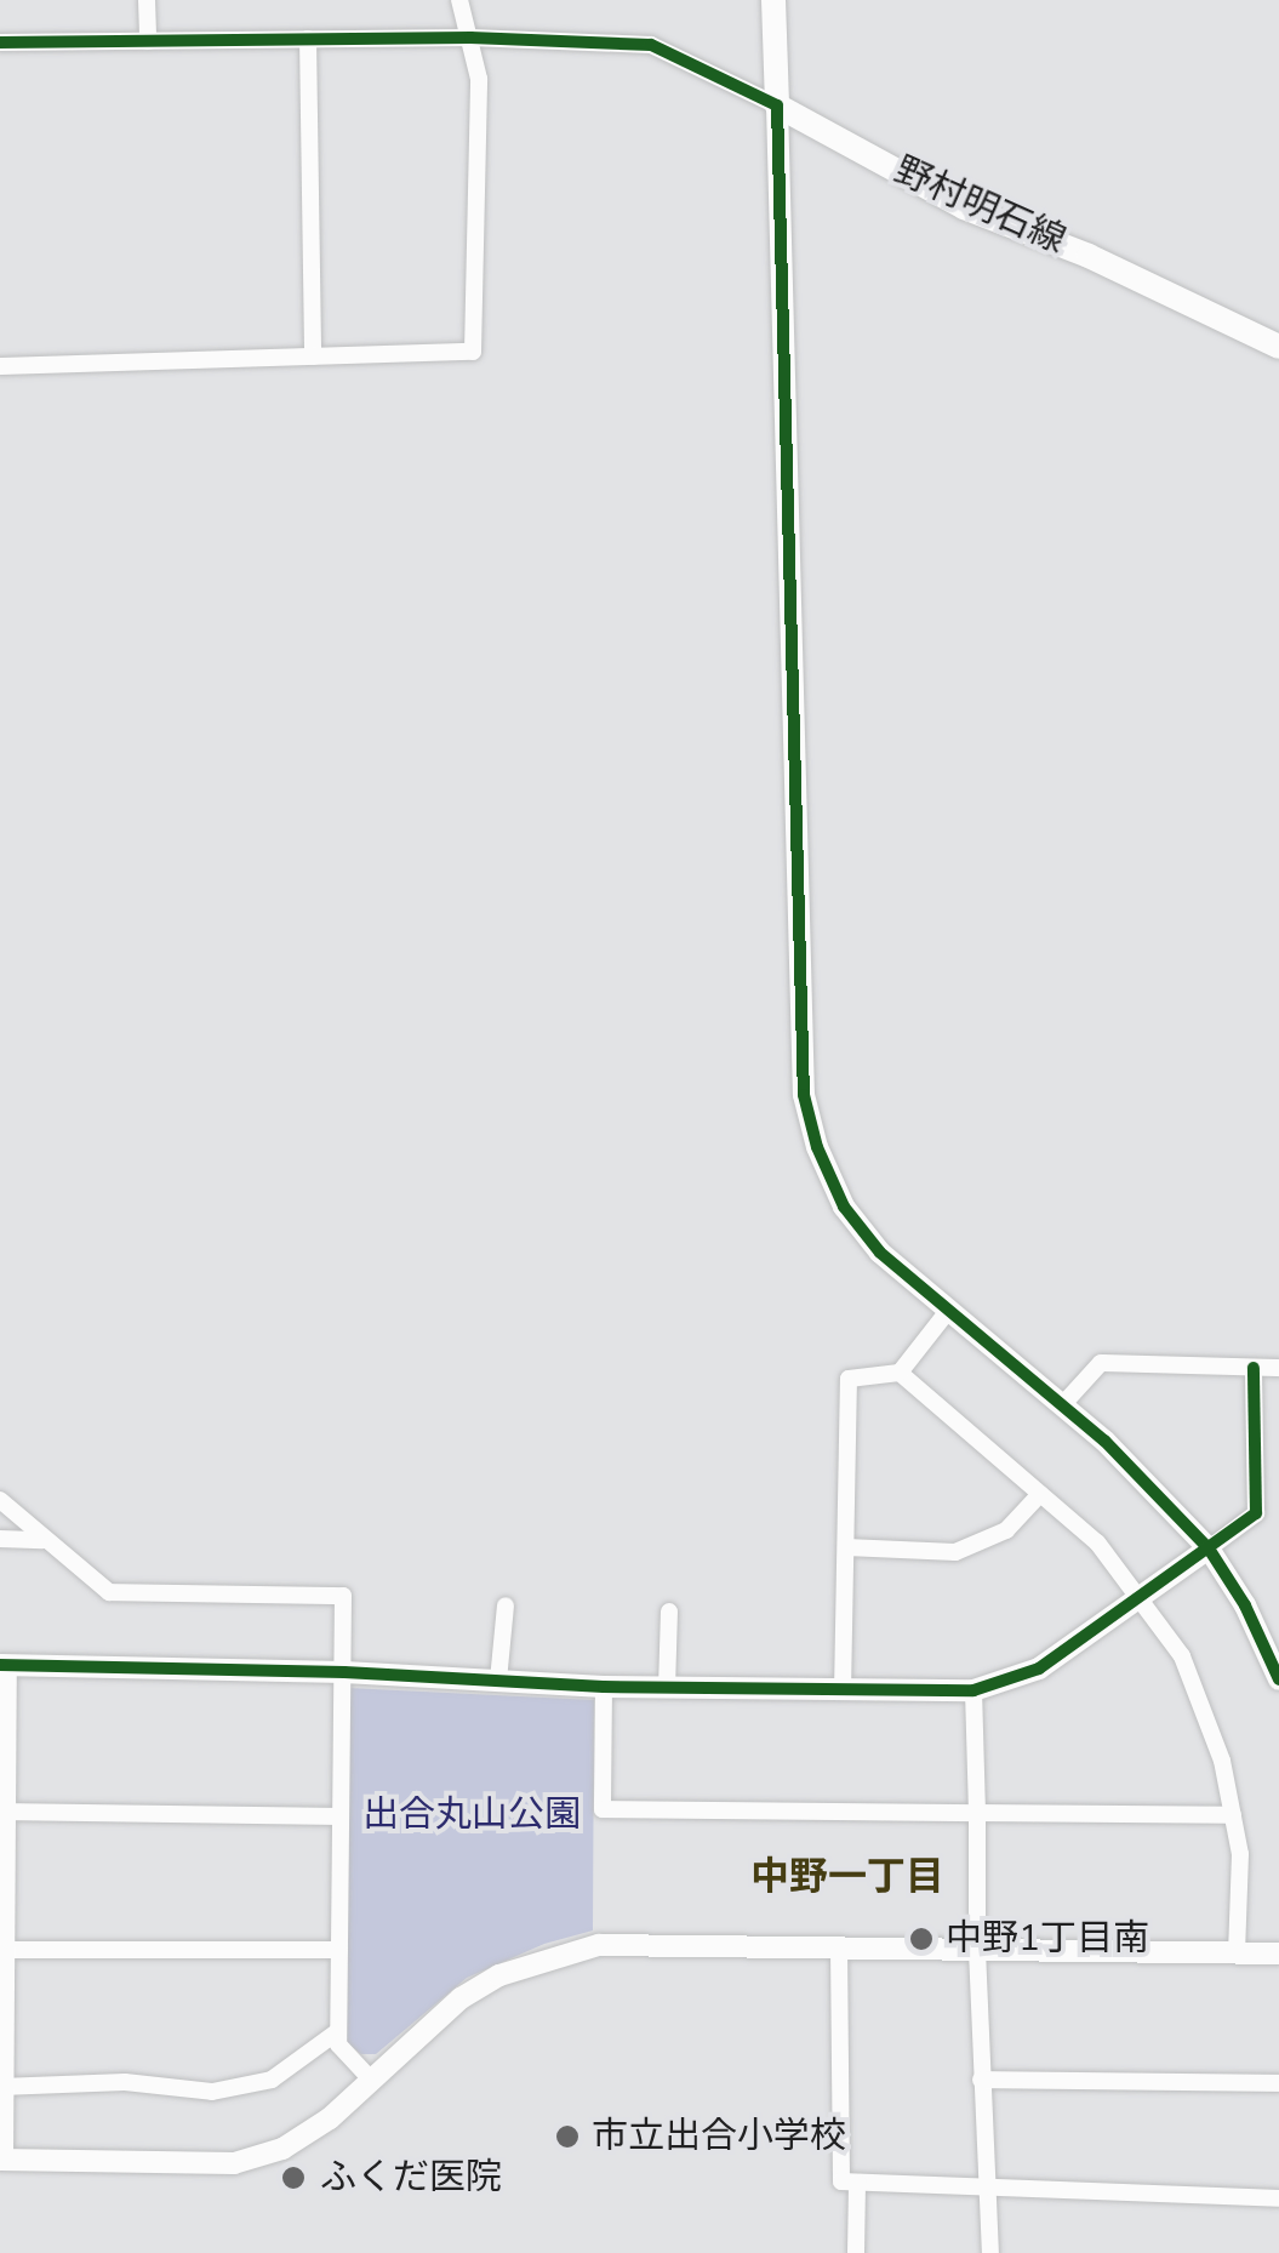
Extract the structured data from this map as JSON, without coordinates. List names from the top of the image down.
{
  "streets": {
    "main road": ["野村明石線"]
  },
  "districts": ["中野一丁目"],
  "parks": ["出合丸山公園"],
  "places": ["中野1丁目南", "市立出合小学校", "ふくだ医院"]
}
